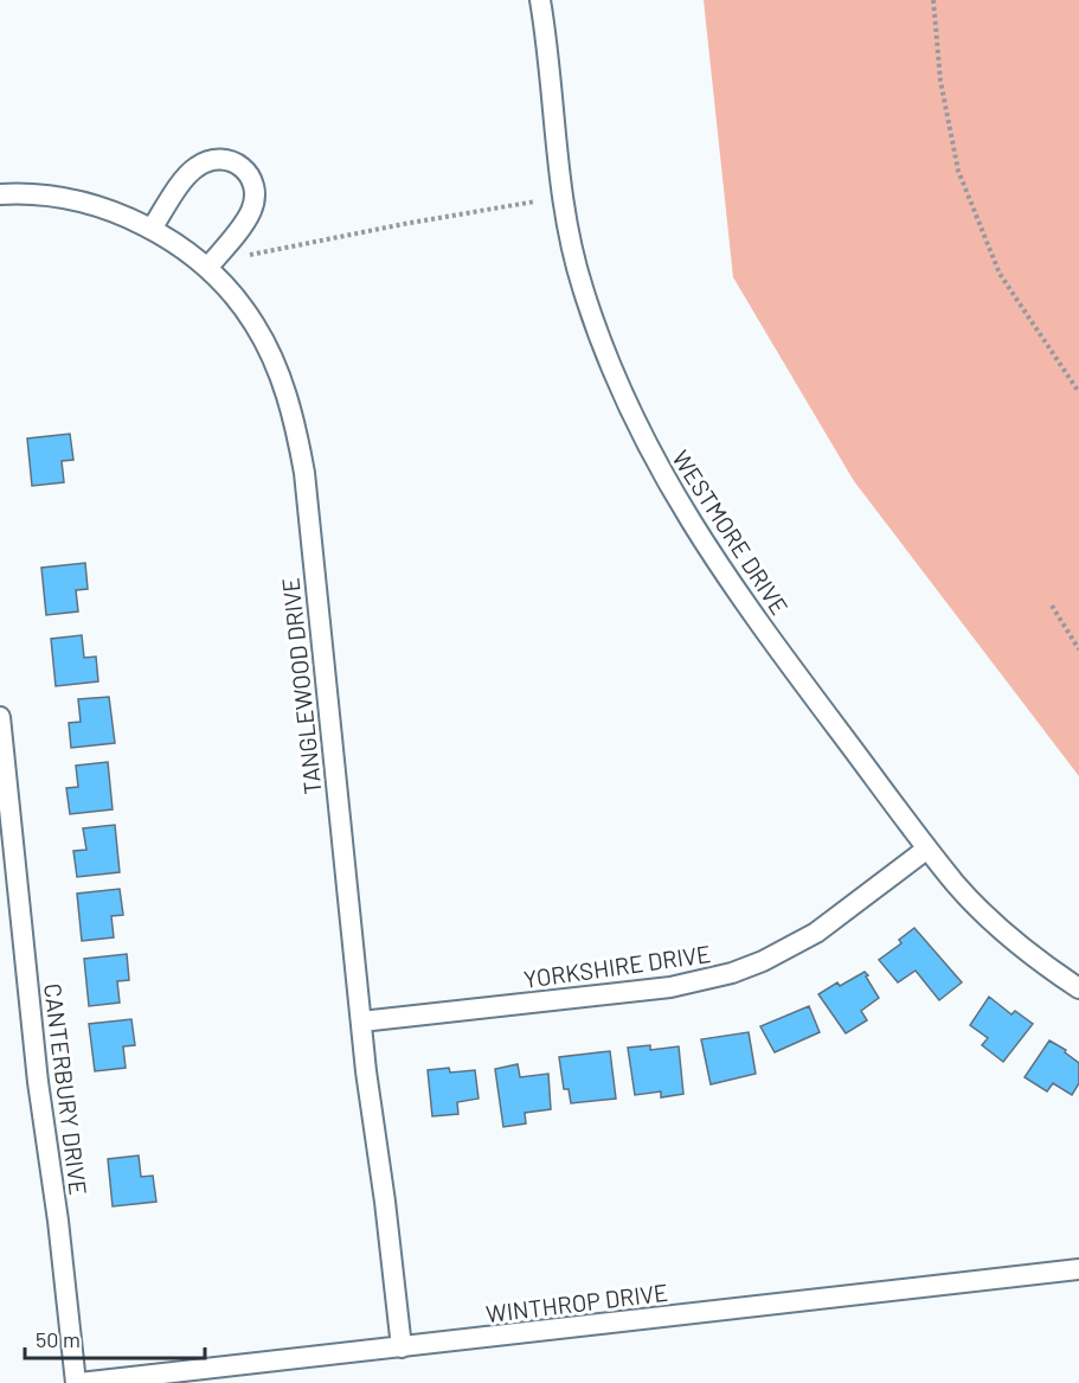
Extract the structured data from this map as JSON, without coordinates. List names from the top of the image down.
{
  "streets": {
    "street": [
      "WESTMORE DRIVE",
      "TANGLEWOOD DRIVE",
      "YORKSHIRE DRIVE",
      "CANTERBURY DRIVE",
      "WINTHROP DRIVE"
    ]
  },
  "crossings": [
    ["WESTMORE DRIVE", "YORKSHIRE DRIVE"],
    ["TANGLEWOOD DRIVE", "YORKSHIRE DRIVE"],
    ["TANGLEWOOD DRIVE", "WINTHROP DRIVE"],
    ["CANTERBURY DRIVE", "WINTHROP DRIVE"]
  ],
  "scale_bar": "50 m"
}
